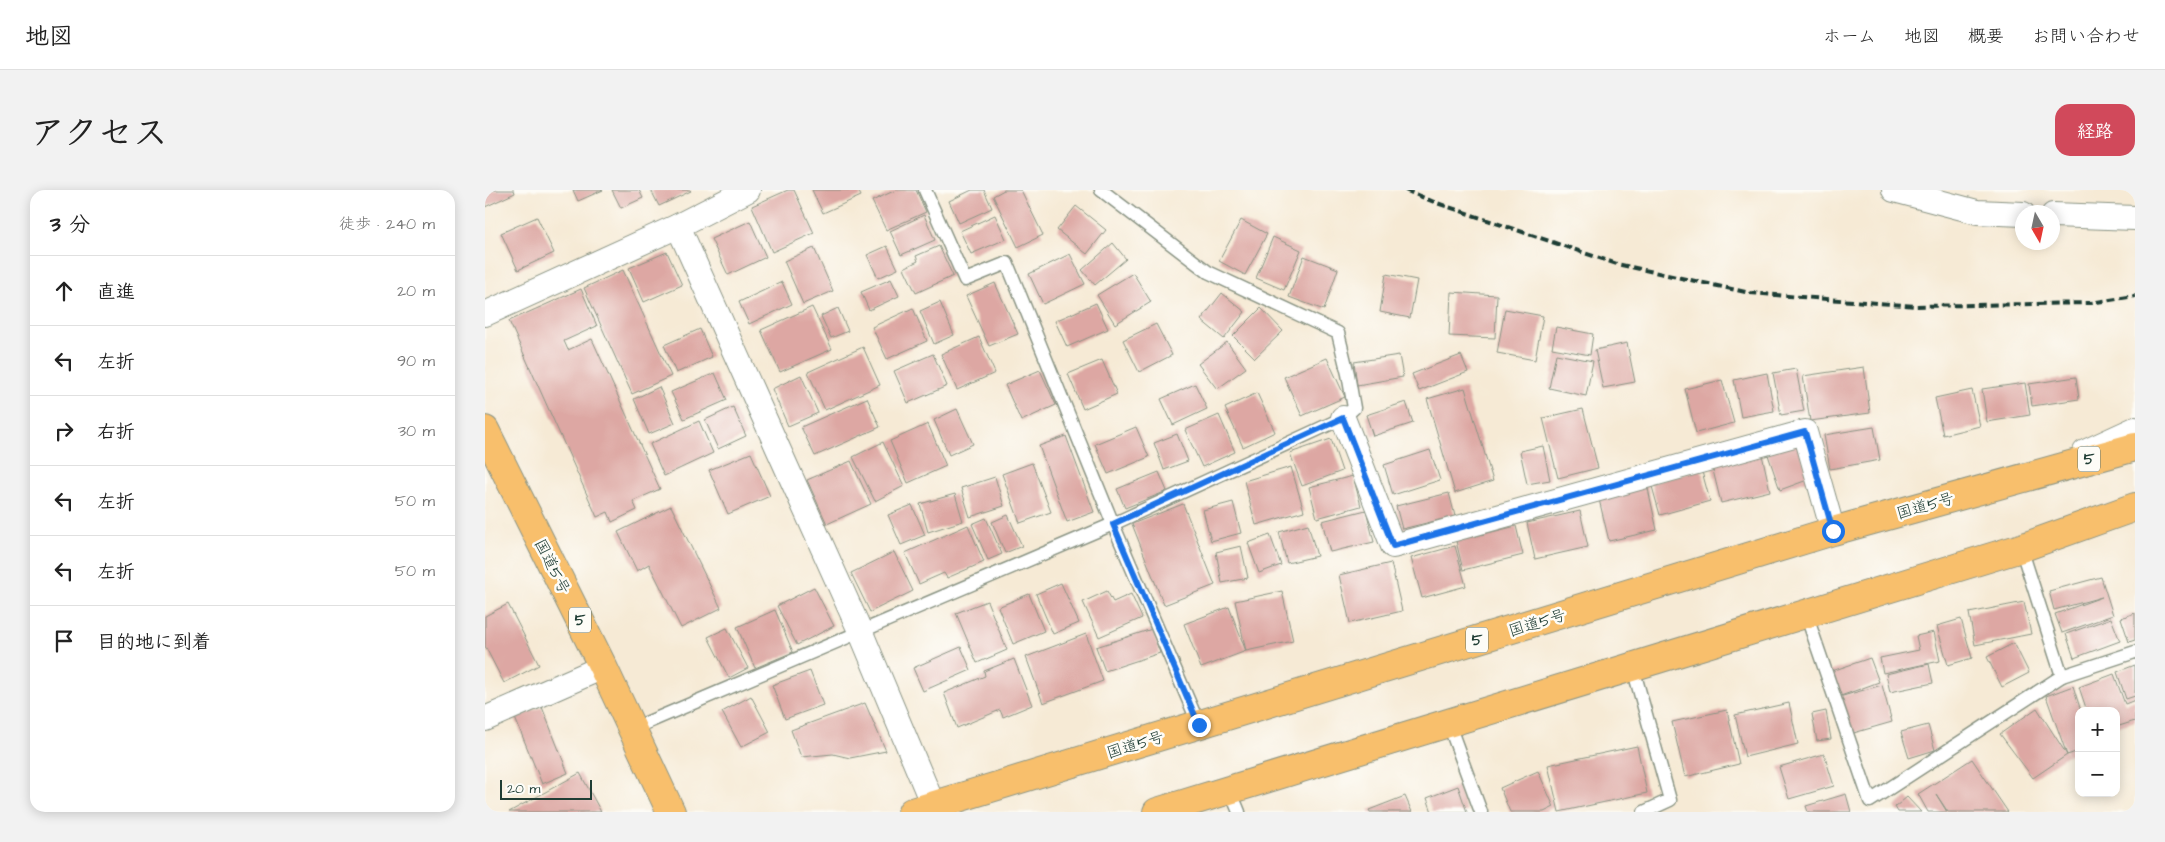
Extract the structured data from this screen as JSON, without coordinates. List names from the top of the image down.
{
  "streets": {
    "highway": ["5", "国道5号"]
  },
  "scale_bar": "20 m",
  "north": "bottom",
  "page": {
    "header": "地図",
    "nav": [
      "ホーム",
      "地図",
      "概要",
      "お問い合わせ"
    ],
    "title": "アクセス",
    "buttons": "経路",
    "heading": ["3 分", "徒歩 · 240 m"],
    "list": [
      ["直進", "20 m"],
      ["左折", "90 m"],
      ["右折", "30 m"],
      ["左折", "50 m"],
      ["左折", "50 m"],
      "目的地に到着"
    ],
    "map_buttons": ["+", "−"],
    "scale": "20 m"
  }
}
